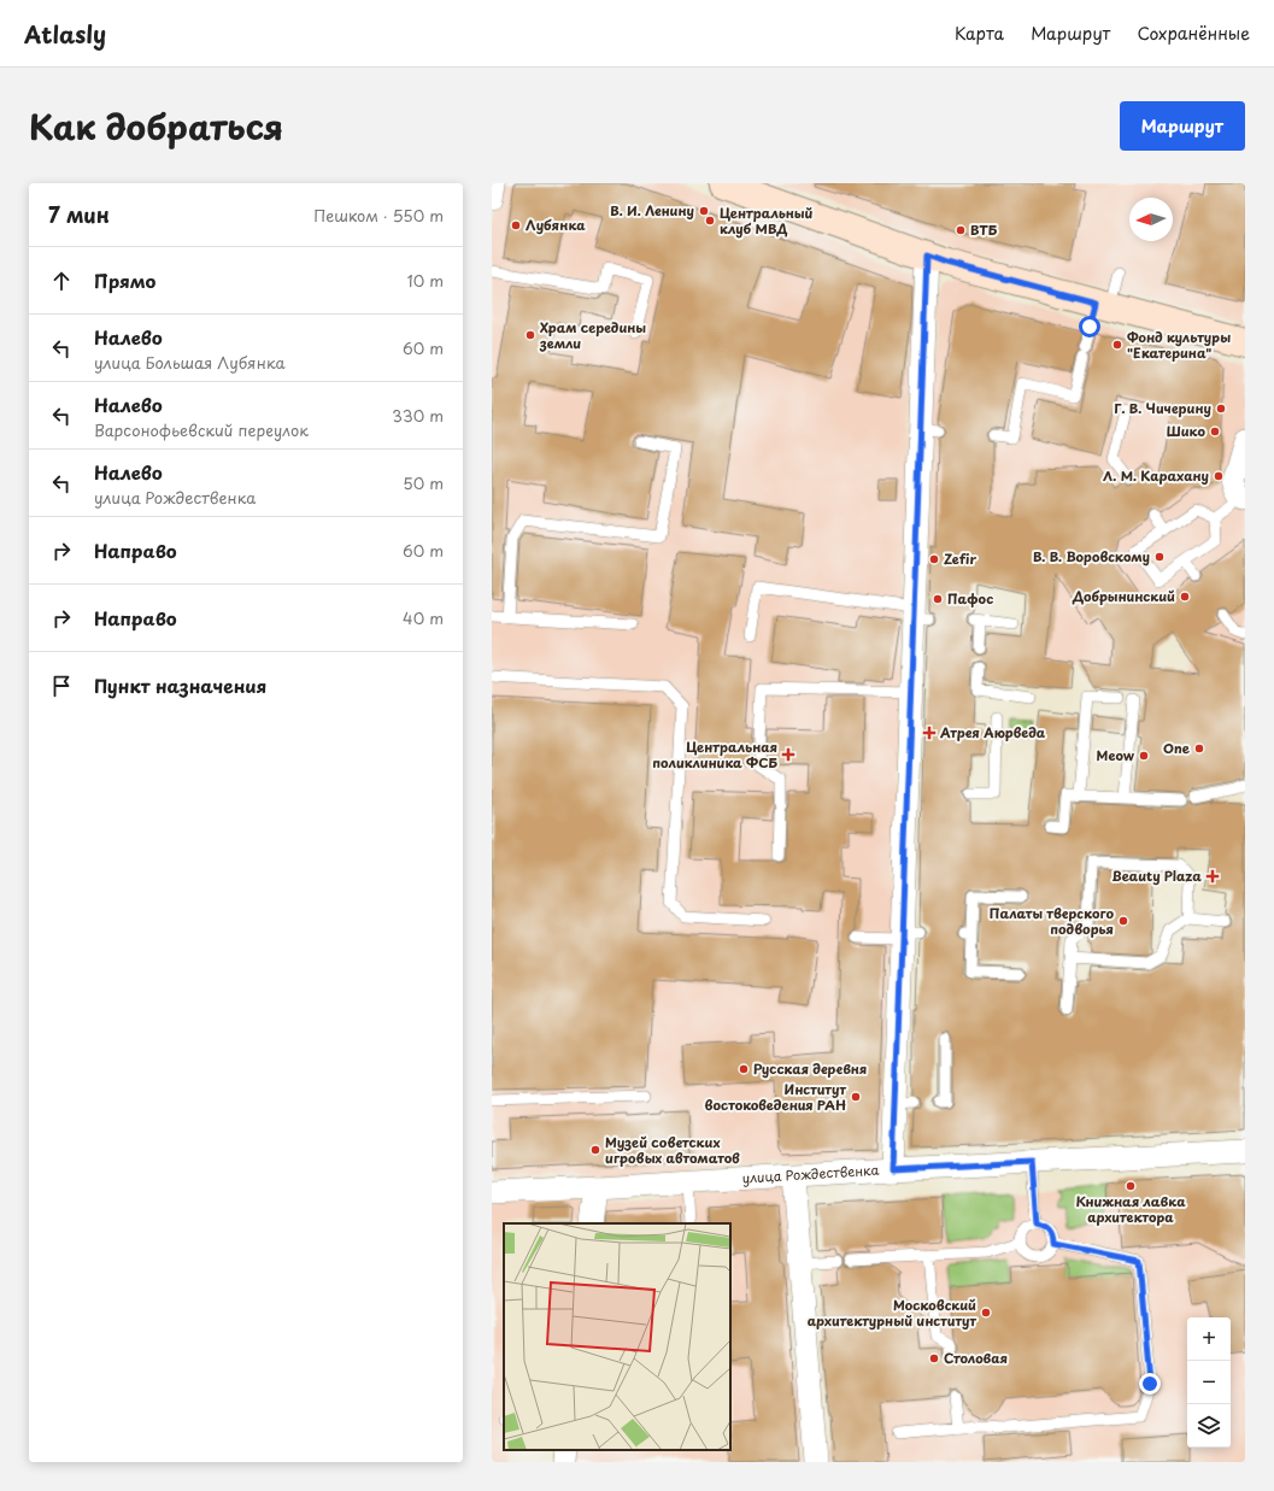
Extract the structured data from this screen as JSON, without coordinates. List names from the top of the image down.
{
  "streets": {
    "street": ["улица Рождественка"]
  },
  "places": {
    "other": [
      "В. И. Ленину",
      "Центральный клуб МВД",
      "Лубянка",
      "ВТБ",
      "Храм середины земли",
      "Фонд культуры \"Екатерина\"",
      "Г. В. Чичерину",
      "Шико",
      "Л. М. Карахану",
      "В. В. Воровскому",
      "Zefir",
      "Добрынинский",
      "Пафос",
      "One",
      "Meow",
      "Палаты тверского подворья",
      "Русская деревня",
      "Институт востоковедения РАН",
      "Музей советских игровых автоматов",
      "Книжная лавка архитектора",
      "Московский архитектурный институт",
      "Столовая"
    ],
    "health": ["Атрея Аюрведа", "Центральная поликлиника ФСБ", "Beauty Plaza"]
  },
  "north": "left",
  "page": {
    "header": "Atlasly",
    "nav": ["Карта", "Маршрут", "Сохранённые"],
    "title": "Как добраться",
    "buttons": "Маршрут",
    "heading": ["7 мин", "Пешком · 550 m"],
    "list": [
      ["Прямо", "10 m"],
      ["Налево", "улица Большая Лубянка", "60 m"],
      ["Налево", "Варсонофьевский переулок", "330 m"],
      ["Налево", "улица Рождественка", "50 m"],
      ["Направо", "60 m"],
      ["Направо", "40 m"],
      "Пункт назначения"
    ],
    "map_buttons": ["+", "−"]
  }
}
